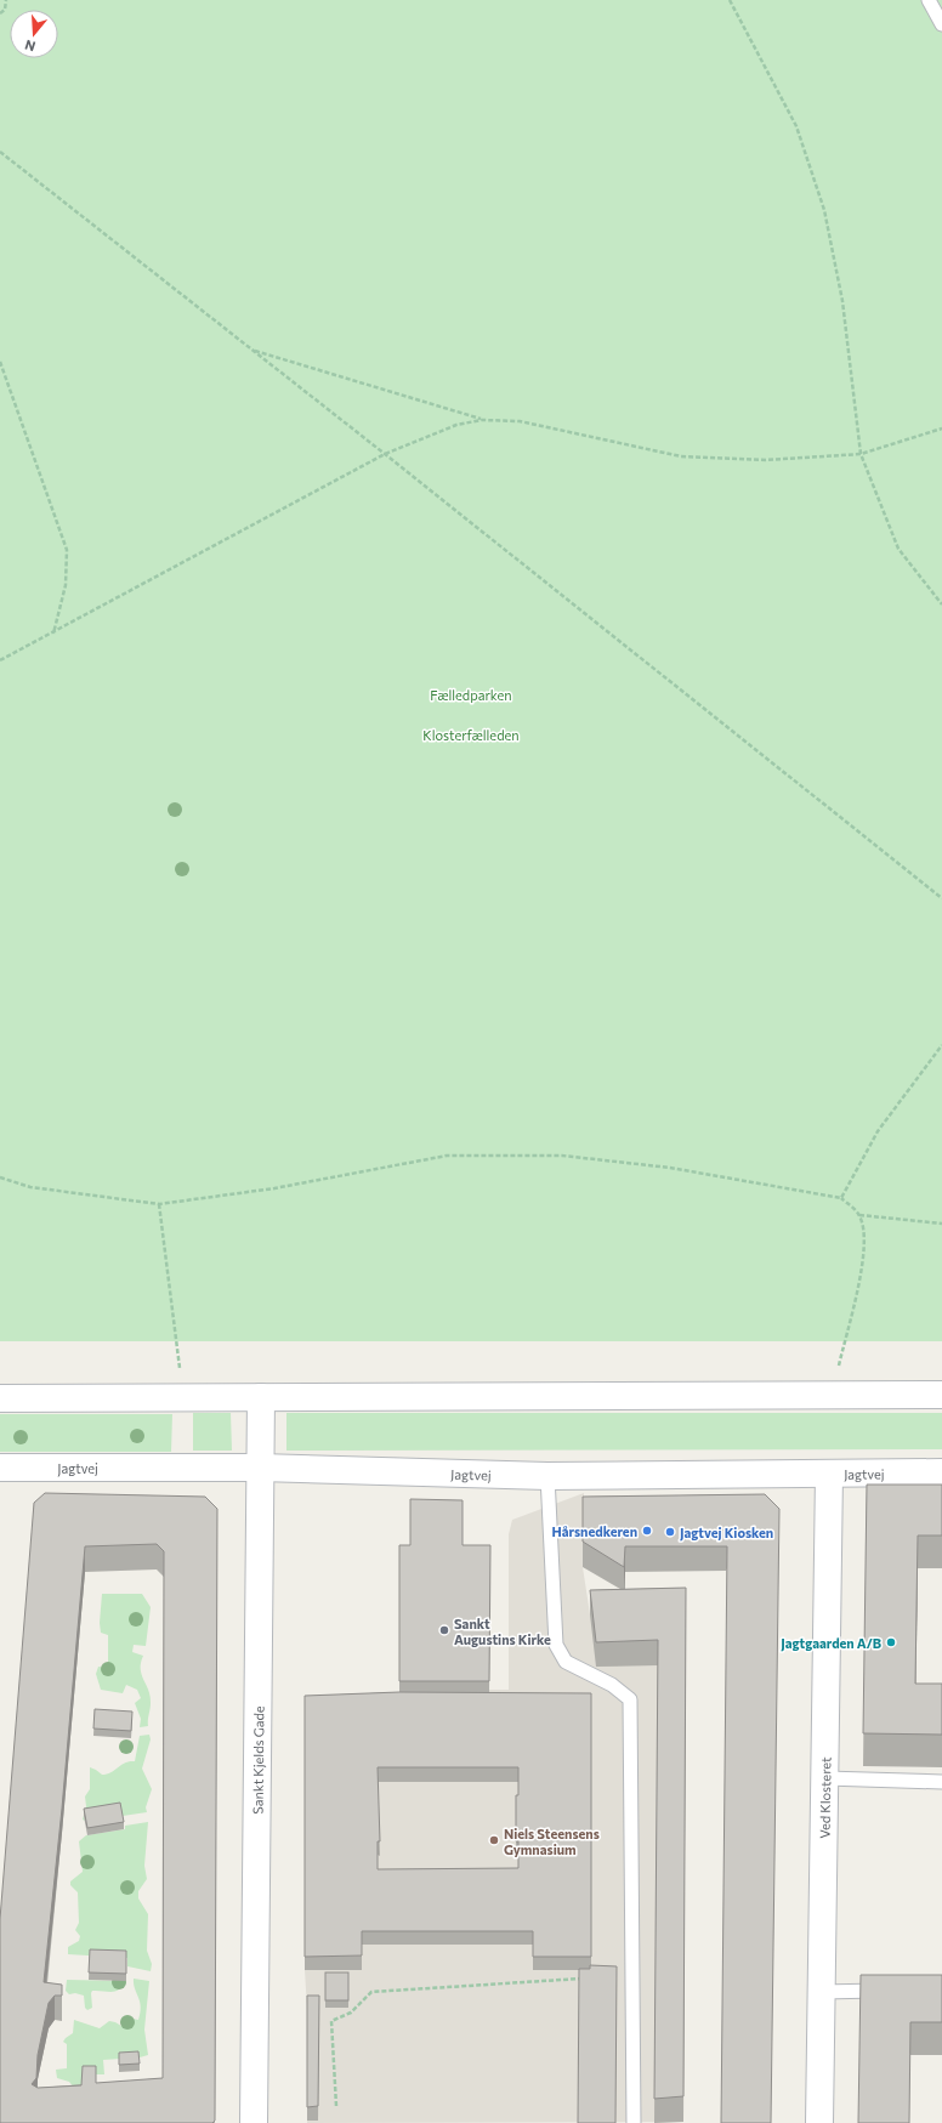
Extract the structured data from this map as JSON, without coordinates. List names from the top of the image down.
{
  "streets": {
    "street": ["Jagtvej", "Sankt Kjelds Gade", "Ved Klosteret"]
  },
  "crossings": [
    ["Jagtvej", "Sankt Kjelds Gade"],
    ["Jagtvej", "Ved Klosteret"]
  ],
  "parks": ["Fælledparken", "Klosterfælleden"],
  "places": [
    "Hårsnedkeren",
    "Jagtvej Kiosken",
    "Sankt Augustins Kirke",
    "Jagtgaarden A/B",
    "Niels Steensens Gymnasium"
  ],
  "north": "bottom"
}
